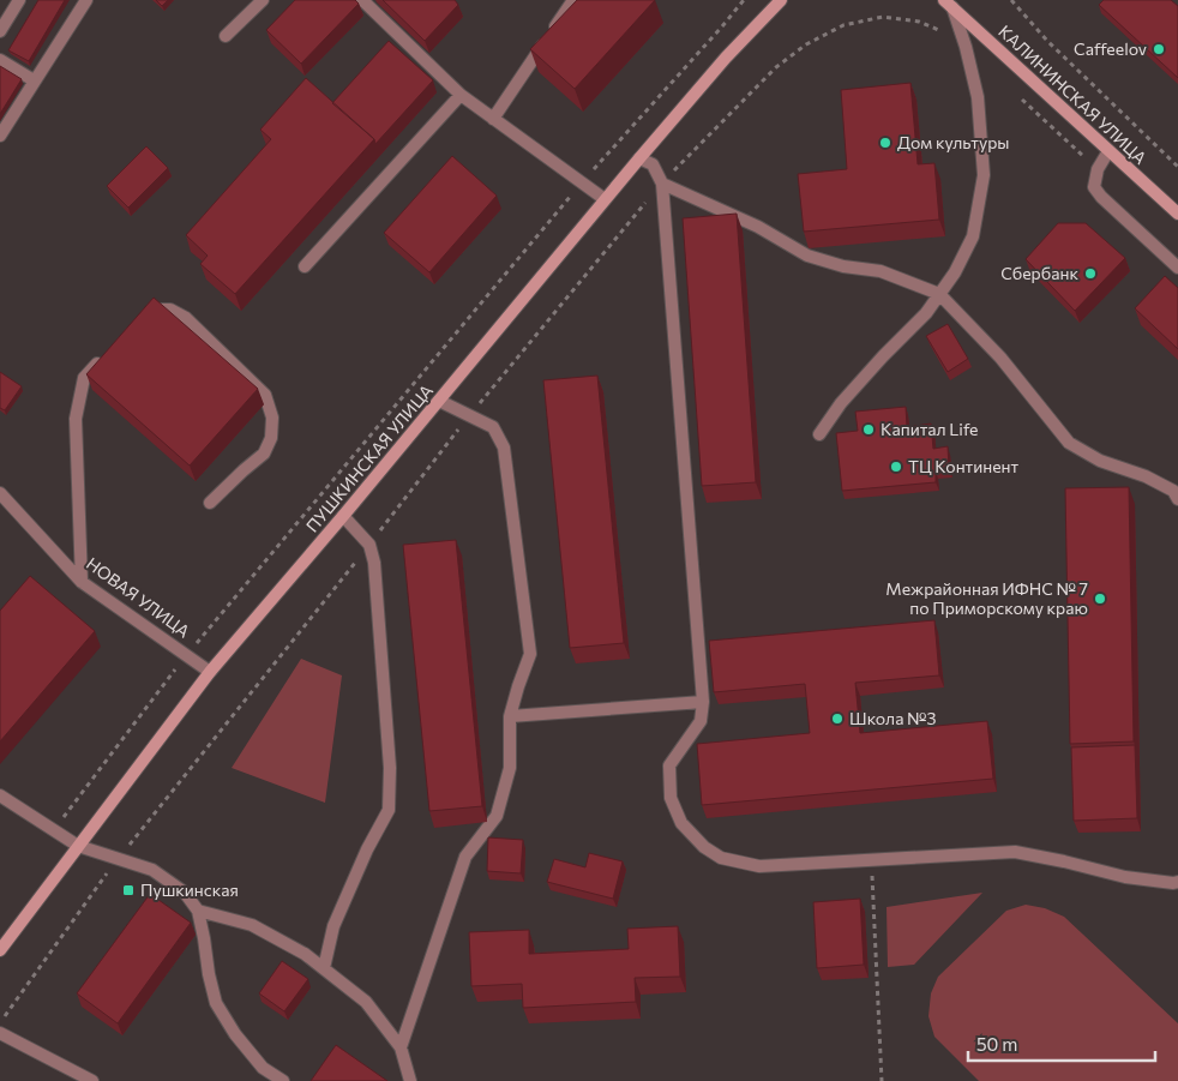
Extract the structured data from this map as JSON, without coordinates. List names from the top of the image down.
{
  "streets": {
    "main road": ["КАЛИНИНСКАЯ УЛИЦА", "ПУШКИНСКАЯ УЛИЦА"],
    "lane": ["НОВАЯ УЛИЦА"]
  },
  "crossings": [
    ["ПУШКИНСКАЯ УЛИЦА", "НОВАЯ УЛИЦА"]
  ],
  "places": {
    "other": [
      "Caffeelov",
      "Дом культуры",
      "Сбербанк",
      "Капитал Life",
      "ТЦ Континент",
      "Межрайонная ИФНС № 7 по Приморскому краю",
      "Школа №3"
    ],
    "transit": ["Пушкинская"]
  },
  "scale_bar": "50 m"
}
